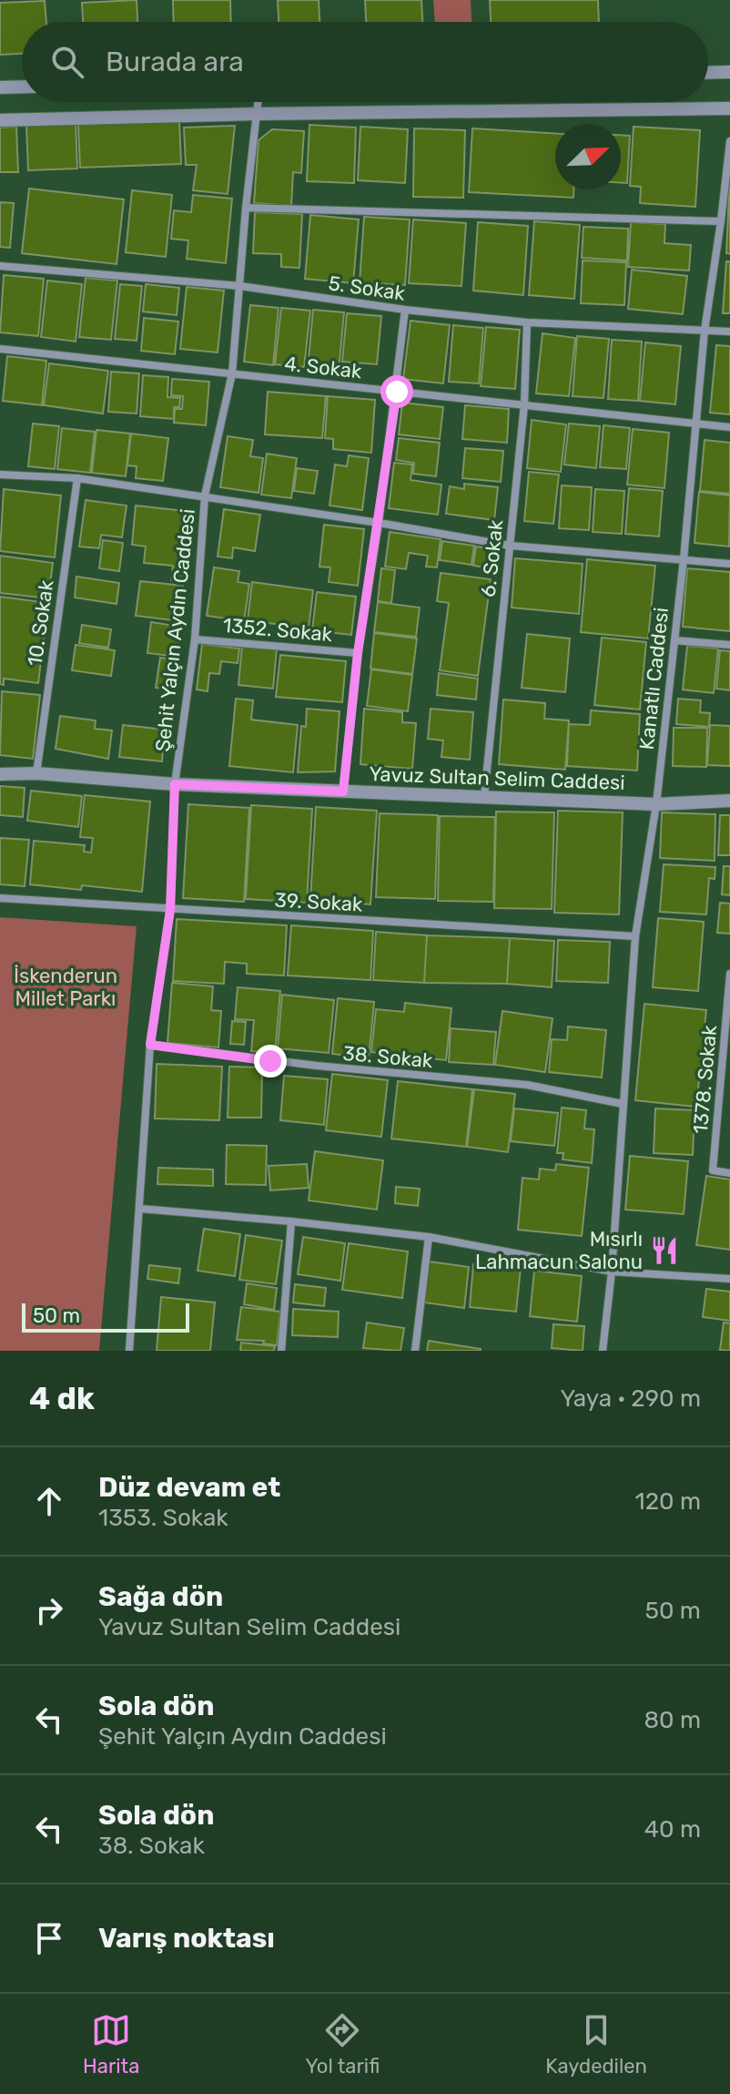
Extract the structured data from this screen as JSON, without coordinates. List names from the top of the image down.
{
  "streets": {
    "street": [
      "5. Sokak",
      "4. Sokak",
      "6. Sokak",
      "10. Sokak",
      "1352. Sokak",
      "Şehit Yalçın Aydın Caddesi",
      "Kanatlı Caddesi",
      "Yavuz Sultan Selim Caddesi",
      "39. Sokak",
      "38. Sokak",
      "1378. Sokak"
    ]
  },
  "crossings": [
    ["5. Sokak", "6. Sokak"],
    ["5. Sokak", "Şehit Yalçın Aydın Caddesi"],
    ["5. Sokak", "Kanatlı Caddesi"],
    ["4. Sokak", "6. Sokak"],
    ["4. Sokak", "Şehit Yalçın Aydın Caddesi"],
    ["4. Sokak", "Kanatlı Caddesi"],
    ["6. Sokak", "Yavuz Sultan Selim Caddesi"],
    ["10. Sokak", "Yavuz Sultan Selim Caddesi"],
    ["1352. Sokak", "Şehit Yalçın Aydın Caddesi"],
    ["Şehit Yalçın Aydın Caddesi", "Yavuz Sultan Selim Caddesi"],
    ["Şehit Yalçın Aydın Caddesi", "39. Sokak"],
    ["Şehit Yalçın Aydın Caddesi", "38. Sokak"],
    ["Kanatlı Caddesi", "Yavuz Sultan Selim Caddesi"],
    ["Kanatlı Caddesi", "39. Sokak"],
    ["Kanatlı Caddesi", "38. Sokak"]
  ],
  "parks": ["İskenderun Millet Parkı"],
  "places": {
    "restaurant": ["Mısırlı Lahmacun Salonu"]
  },
  "scale_bar": "50 m",
  "north": "top right",
  "page": {
    "search": "Burada ara",
    "scale": "50 m",
    "heading": ["4 dk", "Yaya · 290 m"],
    "list": [
      ["Düz devam et", "1353. Sokak", "120 m"],
      ["Sağa dön", "Yavuz Sultan Selim Caddesi", "50 m"],
      ["Sola dön", "Şehit Yalçın Aydın Caddesi", "80 m"],
      ["Sola dön", "38. Sokak", "40 m"],
      "Varış noktası"
    ],
    "nav": ["Harita", "Yol tarifi", "Kaydedilen"]
  }
}
